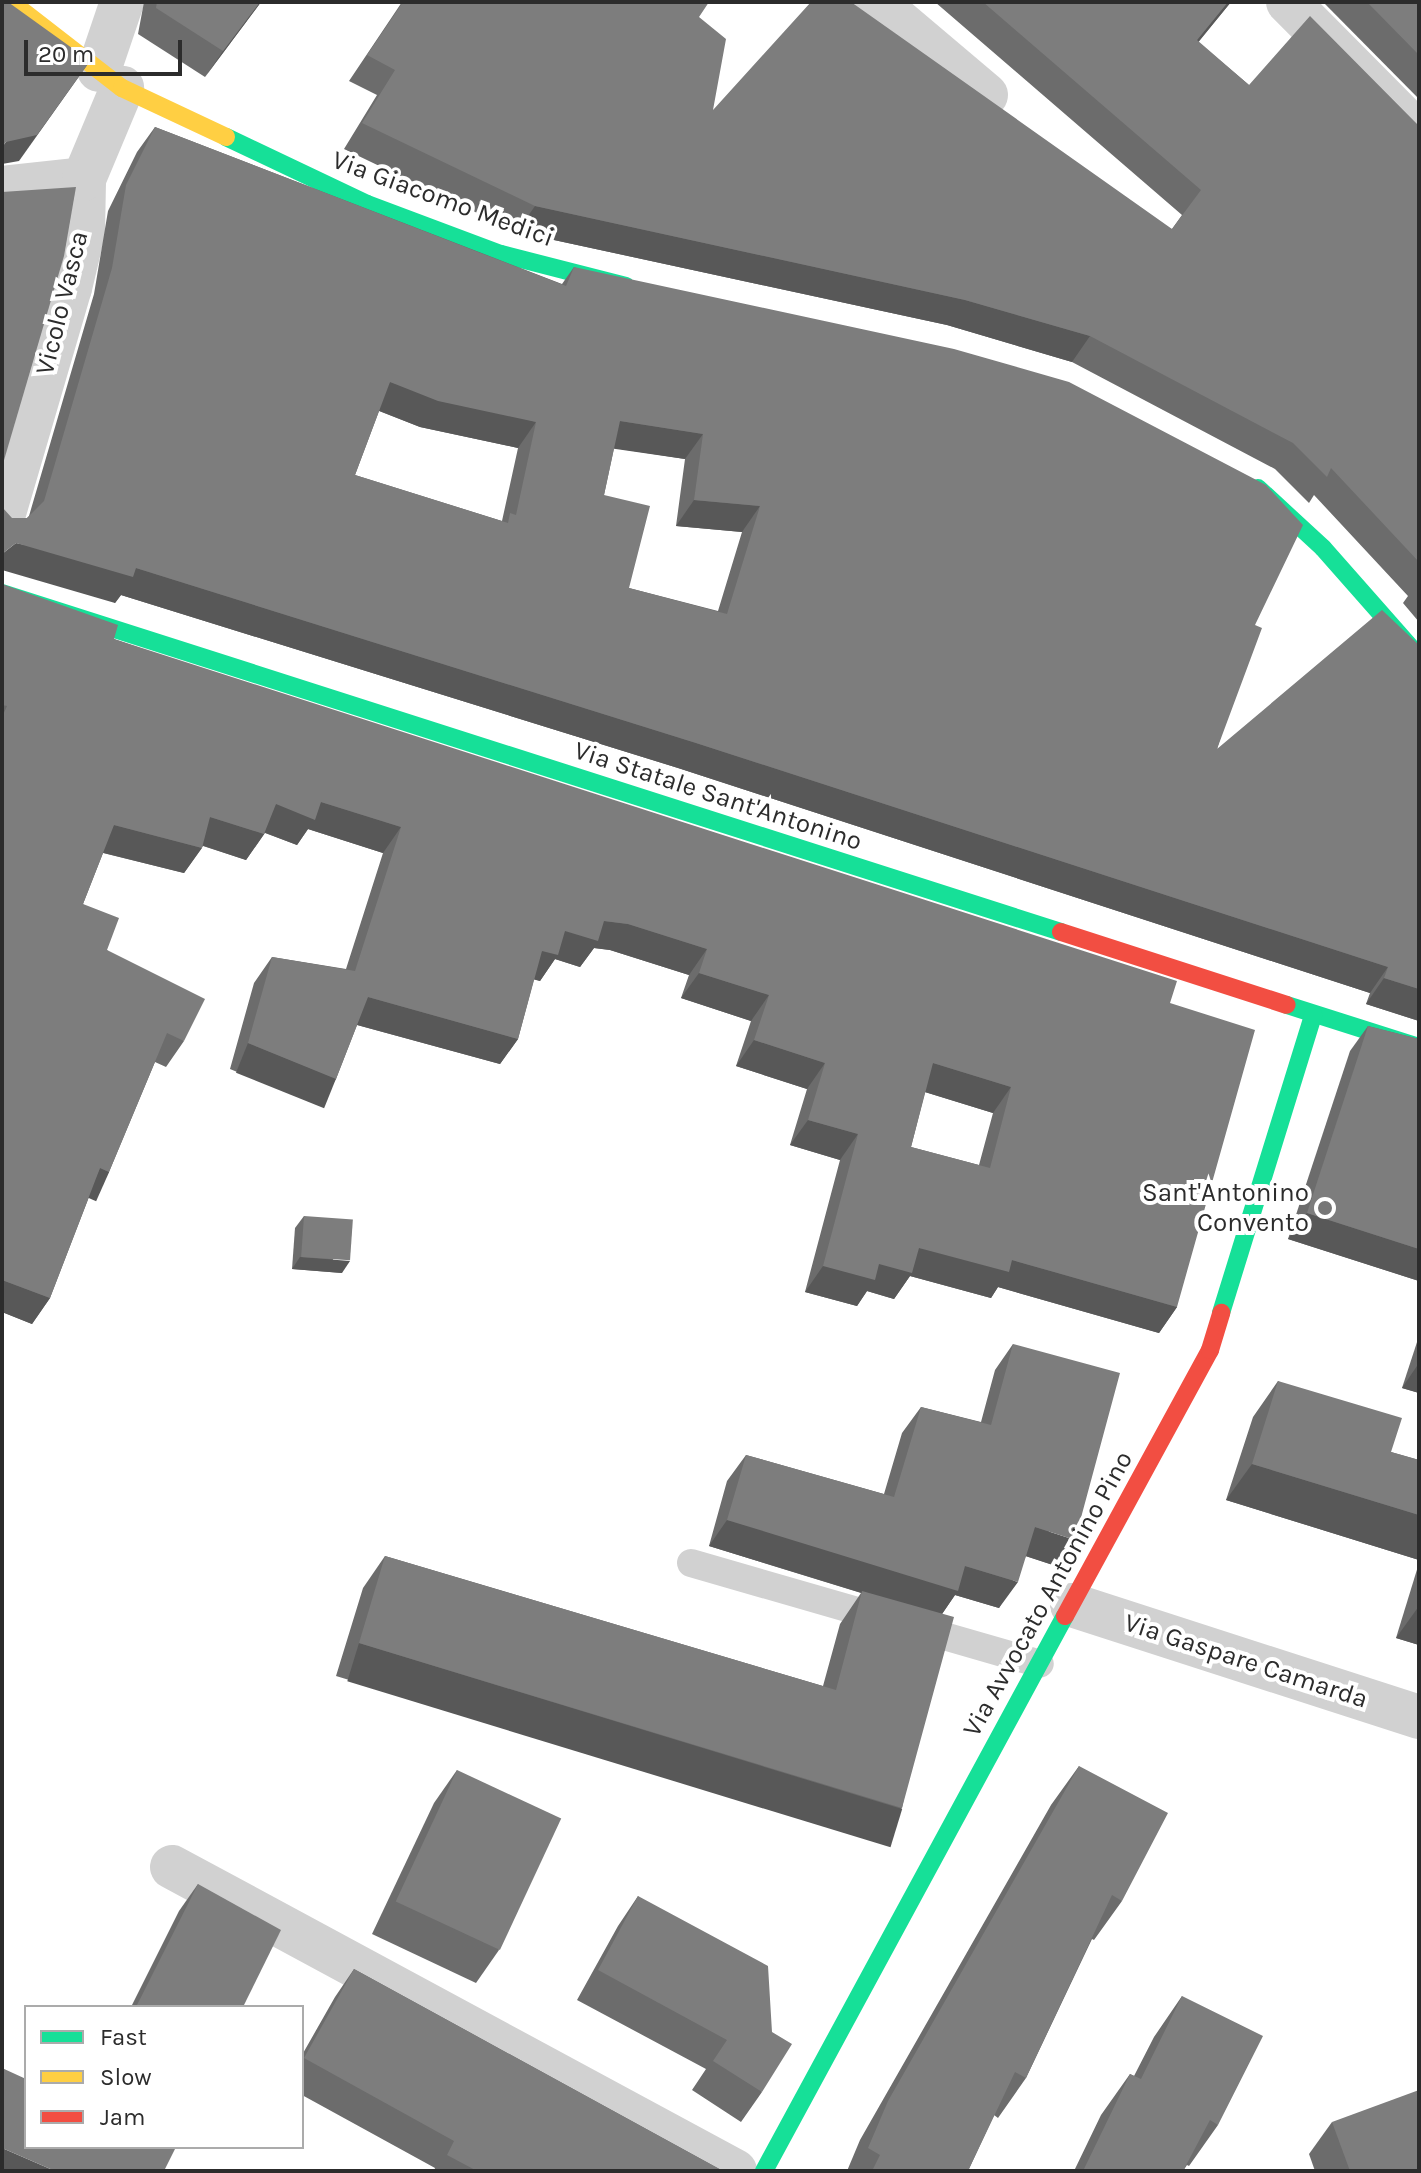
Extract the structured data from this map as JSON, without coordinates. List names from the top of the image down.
{
  "streets": {
    "street": [
      "Via Giacomo Medici",
      "Vicolo Vasca",
      "Via Statale Sant'Antonino",
      "Via Avvocato Antonino Pino",
      "Via Gaspare Camarda"
    ]
  },
  "crossings": [
    ["Via Giacomo Medici", "Vicolo Vasca"],
    ["Via Statale Sant'Antonino", "Via Avvocato Antonino Pino"],
    ["Via Avvocato Antonino Pino", "Via Gaspare Camarda"]
  ],
  "places": ["Sant'Antonino Convento"],
  "legend": ["Fast", "Slow", "Jam"],
  "scale_bar": "20 m"
}
